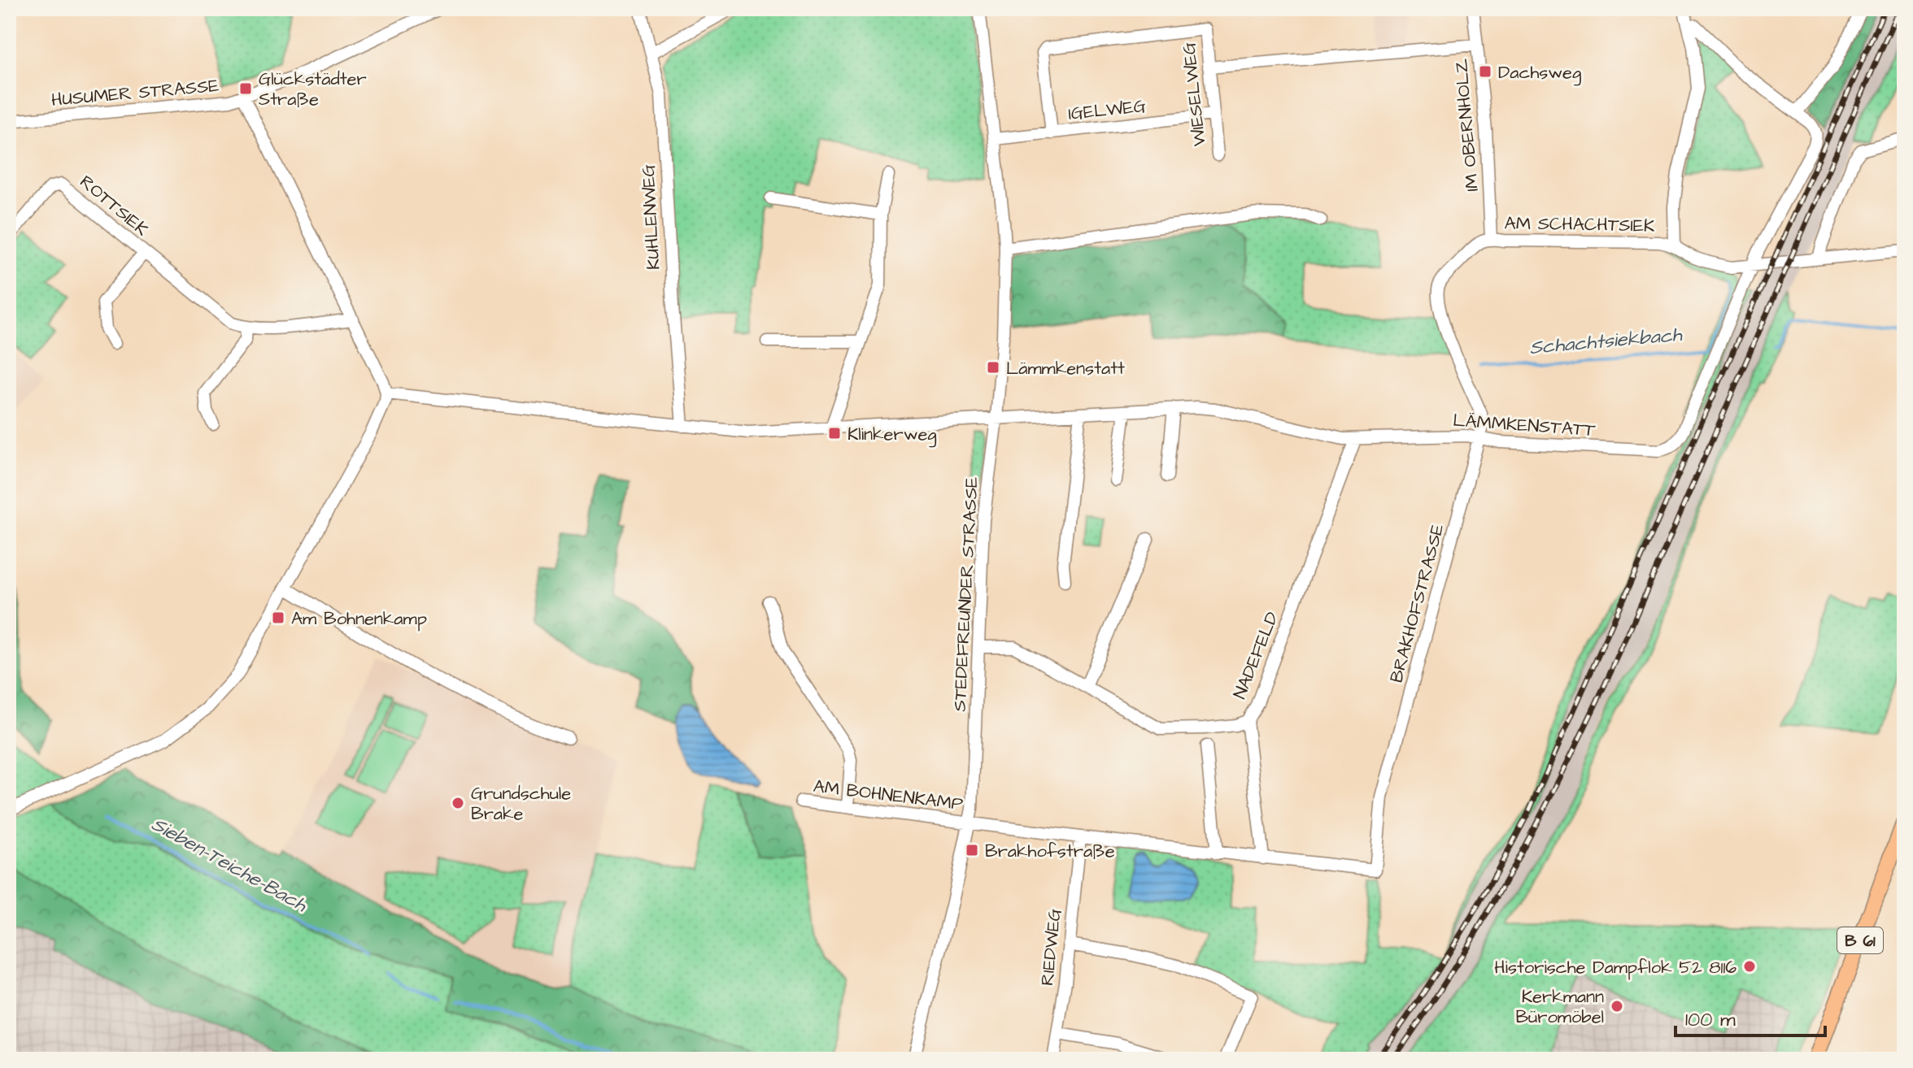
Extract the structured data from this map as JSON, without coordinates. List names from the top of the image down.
{
  "streets": {
    "main road": ["B 61"],
    "street": [
      "HUSUMER STRASSE",
      "WIESELWEG",
      "IGELWEG",
      "IM OBERNHOLZ",
      "ROTTSIEK",
      "KUHLENWEG",
      "AM SCHACHTSIEK",
      "LÄMMKENSTATT",
      "STEDEFREUNDER STRASSE",
      "BRAKHOFSTRASSE",
      "NADEFELD",
      "AM BOHNENKAMP",
      "RIEDWEG"
    ]
  },
  "crossings": [
    ["WIESELWEG", "IGELWEG"],
    ["IGELWEG", "STEDEFREUNDER STRASSE"],
    ["IM OBERNHOLZ", "AM SCHACHTSIEK"],
    ["IM OBERNHOLZ", "BRAKHOFSTRASSE"],
    ["KUHLENWEG", "LÄMMKENSTATT"],
    ["AM SCHACHTSIEK", "LÄMMKENSTATT"],
    ["AM SCHACHTSIEK", "BRAKHOFSTRASSE"],
    ["LÄMMKENSTATT", "STEDEFREUNDER STRASSE"],
    ["LÄMMKENSTATT", "BRAKHOFSTRASSE"],
    ["LÄMMKENSTATT", "NADEFELD"],
    ["STEDEFREUNDER STRASSE", "BRAKHOFSTRASSE"],
    ["STEDEFREUNDER STRASSE", "NADEFELD"],
    ["STEDEFREUNDER STRASSE", "AM BOHNENKAMP"],
    ["BRAKHOFSTRASSE", "AM BOHNENKAMP"],
    ["BRAKHOFSTRASSE", "RIEDWEG"]
  ],
  "water": ["Schachtsiekbach", "Sieben-Teiche-Bach"],
  "places": {
    "transit": [
      "Dachsweg",
      "Glückstädter Straße",
      "Lämmkenstatt",
      "Klinkerweg",
      "Am Bohnenkamp",
      "Brakhofstraße"
    ],
    "other": ["Grundschule Brake", "Historische Dampflok 52 8116", "Kerkmann Büromöbel"]
  },
  "scale_bar": "100 m"
}
